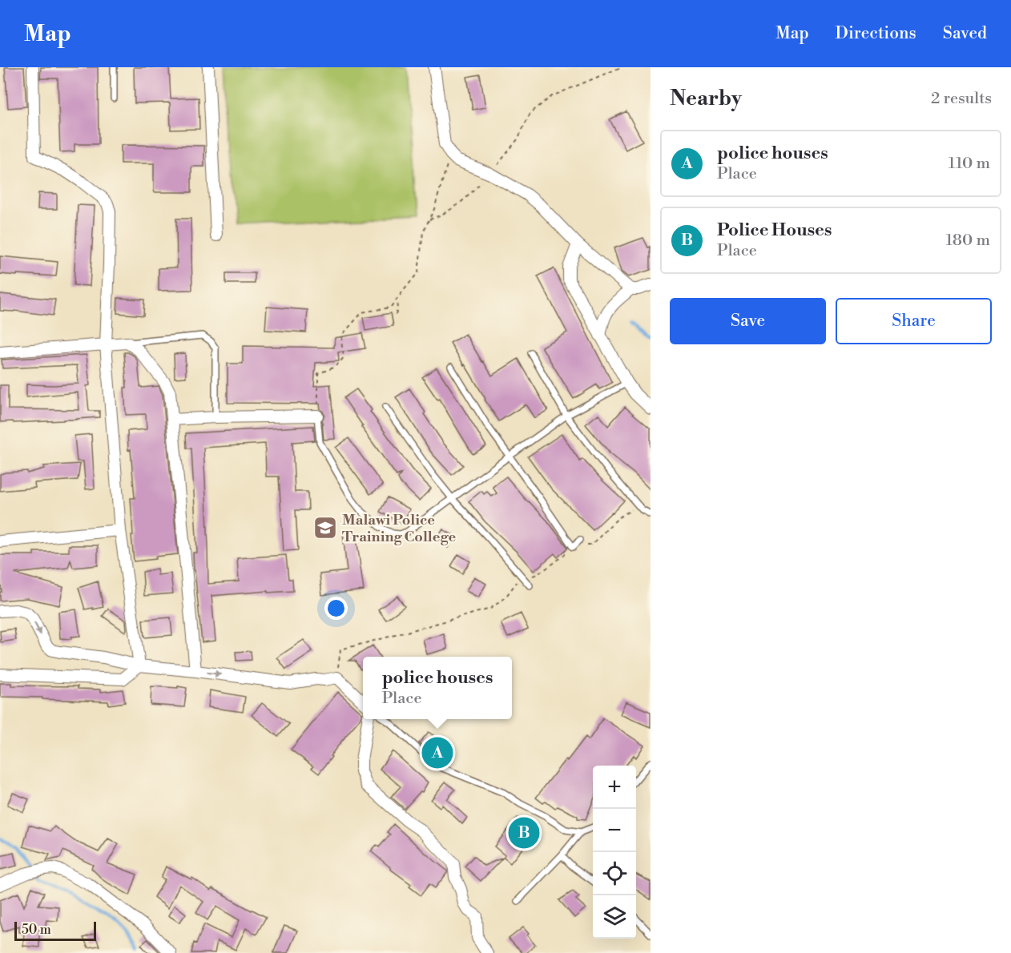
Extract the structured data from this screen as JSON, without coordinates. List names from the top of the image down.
{
  "places": {
    "school or university": ["Malawi Police Training College"]
  },
  "scale_bar": "50 m",
  "page": {
    "header": "Map",
    "nav": ["Map", "Directions", "Saved"],
    "heading": ["Nearby", "2 results"],
    "list": [
      {
        "mark": "A",
        "name": "police houses",
        "note": "Place",
        "value": "110 m"
      },
      {
        "mark": "B",
        "name": "Police Houses",
        "note": "Place",
        "value": "180 m"
      }
    ],
    "buttons": ["Save", "Share"],
    "popup": ["police houses", "Place"],
    "pins": ["A", "B"],
    "map_buttons": ["+", "−"],
    "scale": "50 m"
  }
}
